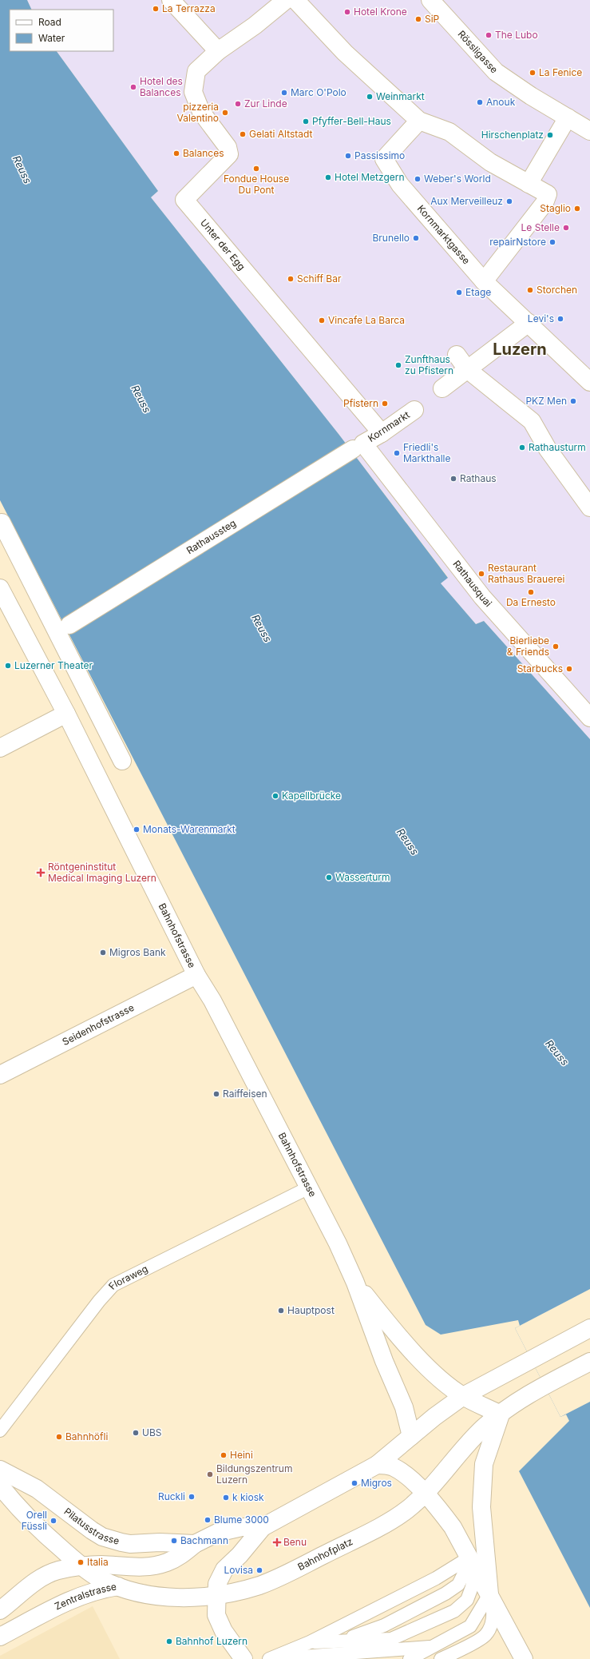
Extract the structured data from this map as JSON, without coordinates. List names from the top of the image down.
{
  "streets": {
    "street": [
      "Rössligasse",
      "Kornmarktgasse",
      "Unter der Egg",
      "Kornmarkt",
      "Rathaussteg",
      "Rathausquai",
      "Bahnhofstrasse",
      "Seidenhofstrasse",
      "Pilatusstrasse",
      "Bahnhofplatz",
      "Zentralstrasse"
    ],
    "lane": ["Floraweg"]
  },
  "crossings": [
    ["Unter der Egg", "Kornmarkt"],
    ["Kornmarkt", "Rathaussteg"],
    ["Kornmarkt", "Rathausquai"],
    ["Rathaussteg", "Rathausquai"],
    ["Bahnhofstrasse", "Seidenhofstrasse"],
    ["Bahnhofstrasse", "Floraweg"],
    ["Bahnhofplatz", "Zentralstrasse"]
  ],
  "districts": ["Luzern"],
  "water": ["Reuss"],
  "places": {
    "other": [
      "La Terrazza",
      "Hotel Krone",
      "SiP",
      "The Lubo",
      "La Fenice",
      "Hotel des Balances",
      "Marc O'Polo",
      "Weinmarkt",
      "Anouk",
      "Zur Linde",
      "pizzeria Valentino",
      "Pfyffer-Bell-Haus",
      "Gelati Altstadt",
      "Hirschenplatz",
      "Balances",
      "Passissimo",
      "Fondue House Du Pont",
      "Hotel Metzgern",
      "Weber's World",
      "Aux Merveilleuz",
      "Staglio",
      "Le Stelle",
      "Brunello",
      "repairNstore",
      "Schiff Bar",
      "Storchen",
      "Etage",
      "Levi's",
      "Vincafe La Barca",
      "Zunfthaus zu Pfistern",
      "PKZ Men",
      "Pfistern",
      "Rathausturm",
      "Friedli's Markthalle",
      "Rathaus",
      "Restaurant Rathaus Brauerei",
      "Da Ernesto",
      "Bierliebe & Friends",
      "Luzerner Theater",
      "Starbucks",
      "Kapellbrücke",
      "Monats-Warenmarkt",
      "Wasserturm",
      "Migros Bank",
      "Raiffeisen",
      "Hauptpost",
      "UBS",
      "Bahnhöfli",
      "Heini",
      "Bildungszentrum Luzern",
      "Migros",
      "Ruckli",
      "k kiosk",
      "Blume 3000",
      "Orell Füssli",
      "Bachmann",
      "Italia",
      "Lovisa",
      "Bahnhof Luzern"
    ],
    "health": ["Röntgeninstitut Medical Imaging Luzern", "Benu"]
  },
  "legend": ["Road", "Water"]
}
